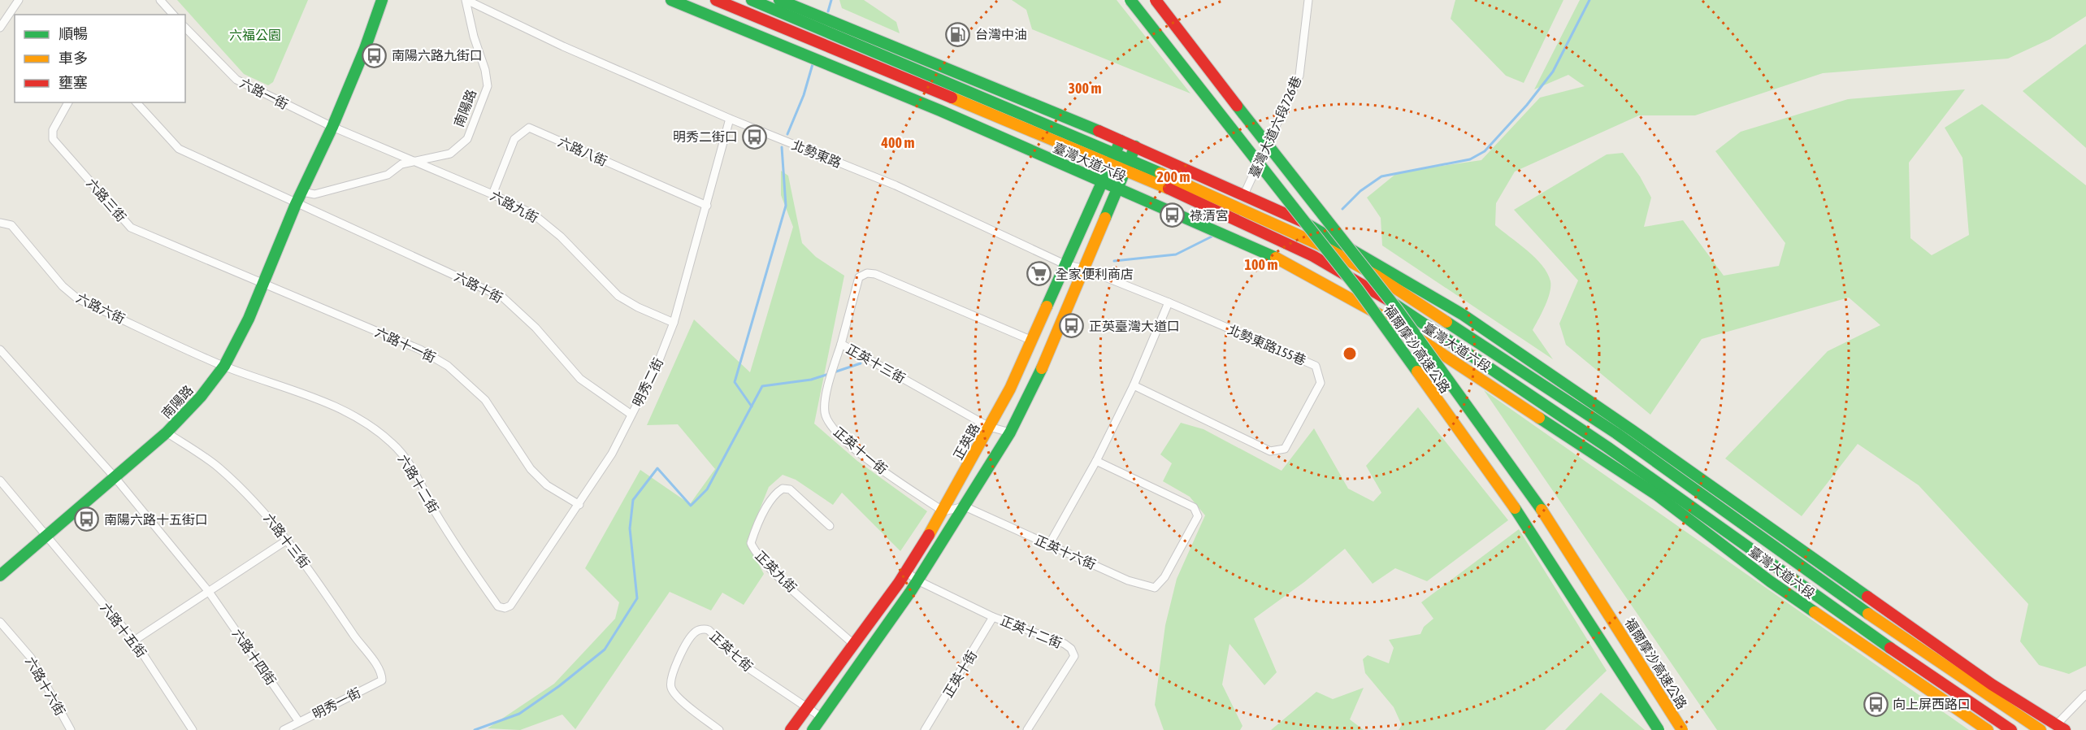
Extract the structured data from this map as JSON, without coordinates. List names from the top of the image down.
{
  "streets": {
    "main road": [
      "南陽路",
      "臺灣大道六段",
      "福爾摩沙高速公路",
      "正英路"
    ],
    "street": [
      "六路一街",
      "臺灣大道六段726巷",
      "六路八街",
      "北勢東路",
      "六路三街",
      "六路九街",
      "六路十街",
      "六路六街",
      "六路十一街",
      "北勢東路155巷",
      "正英十三街",
      "明秀二街",
      "正英十一街",
      "六路十二街",
      "六路十三街",
      "正英十六街",
      "正英九街",
      "六路十五街",
      "正英十二街",
      "正英七街",
      "六路十四街",
      "正英十街",
      "六路十六街",
      "明秀一街"
    ]
  },
  "crossings": [
    ["六路一街", "南陽路"],
    ["六路一街", "六路九街"],
    ["南陽路", "北勢東路"],
    ["南陽路", "六路三街"],
    ["南陽路", "六路九街"],
    ["南陽路", "六路十街"],
    ["南陽路", "六路六街"],
    ["南陽路", "六路十一街"],
    ["南陽路", "六路十二街"],
    ["南陽路", "六路十三街"],
    ["南陽路", "六路十五街"],
    ["南陽路", "六路十四街"],
    ["六路八街", "六路九街"],
    ["六路八街", "明秀二街"],
    ["北勢東路", "北勢東路155巷"],
    ["北勢東路", "明秀二街"],
    ["北勢東路", "正英路"],
    ["臺灣大道六段", "正英路"],
    ["六路三街", "六路十一街"],
    ["六路九街", "明秀二街"],
    ["六路十街", "明秀二街"],
    ["六路六街", "六路十二街"],
    ["六路十一街", "明秀二街"],
    ["正英十三街", "正英路"],
    ["正英十三街", "正英十一街"],
    ["明秀二街", "六路十二街"],
    ["正英路", "正英十一街"],
    ["正英路", "正英九街"],
    ["正英路", "正英十二街"],
    ["正英路", "正英七街"],
    ["六路十三街", "明秀一街"],
    ["正英十二街", "正英十街"],
    ["六路十四街", "明秀一街"]
  ],
  "parks": ["六福公園"],
  "places": {
    "fuel station": ["台灣中油"],
    "bus stop": [
      "南陽六路九街口",
      "明秀二街口",
      "祿清宮",
      "正英臺灣大道口",
      "南陽六路十五街口",
      "向上屏西路口"
    ],
    "supermarket": ["全家便利商店"]
  },
  "legend": ["順暢", "車多", "壅塞"],
  "rings": [
    "300 m",
    "400 m",
    "200 m",
    "100 m"
  ]
}
